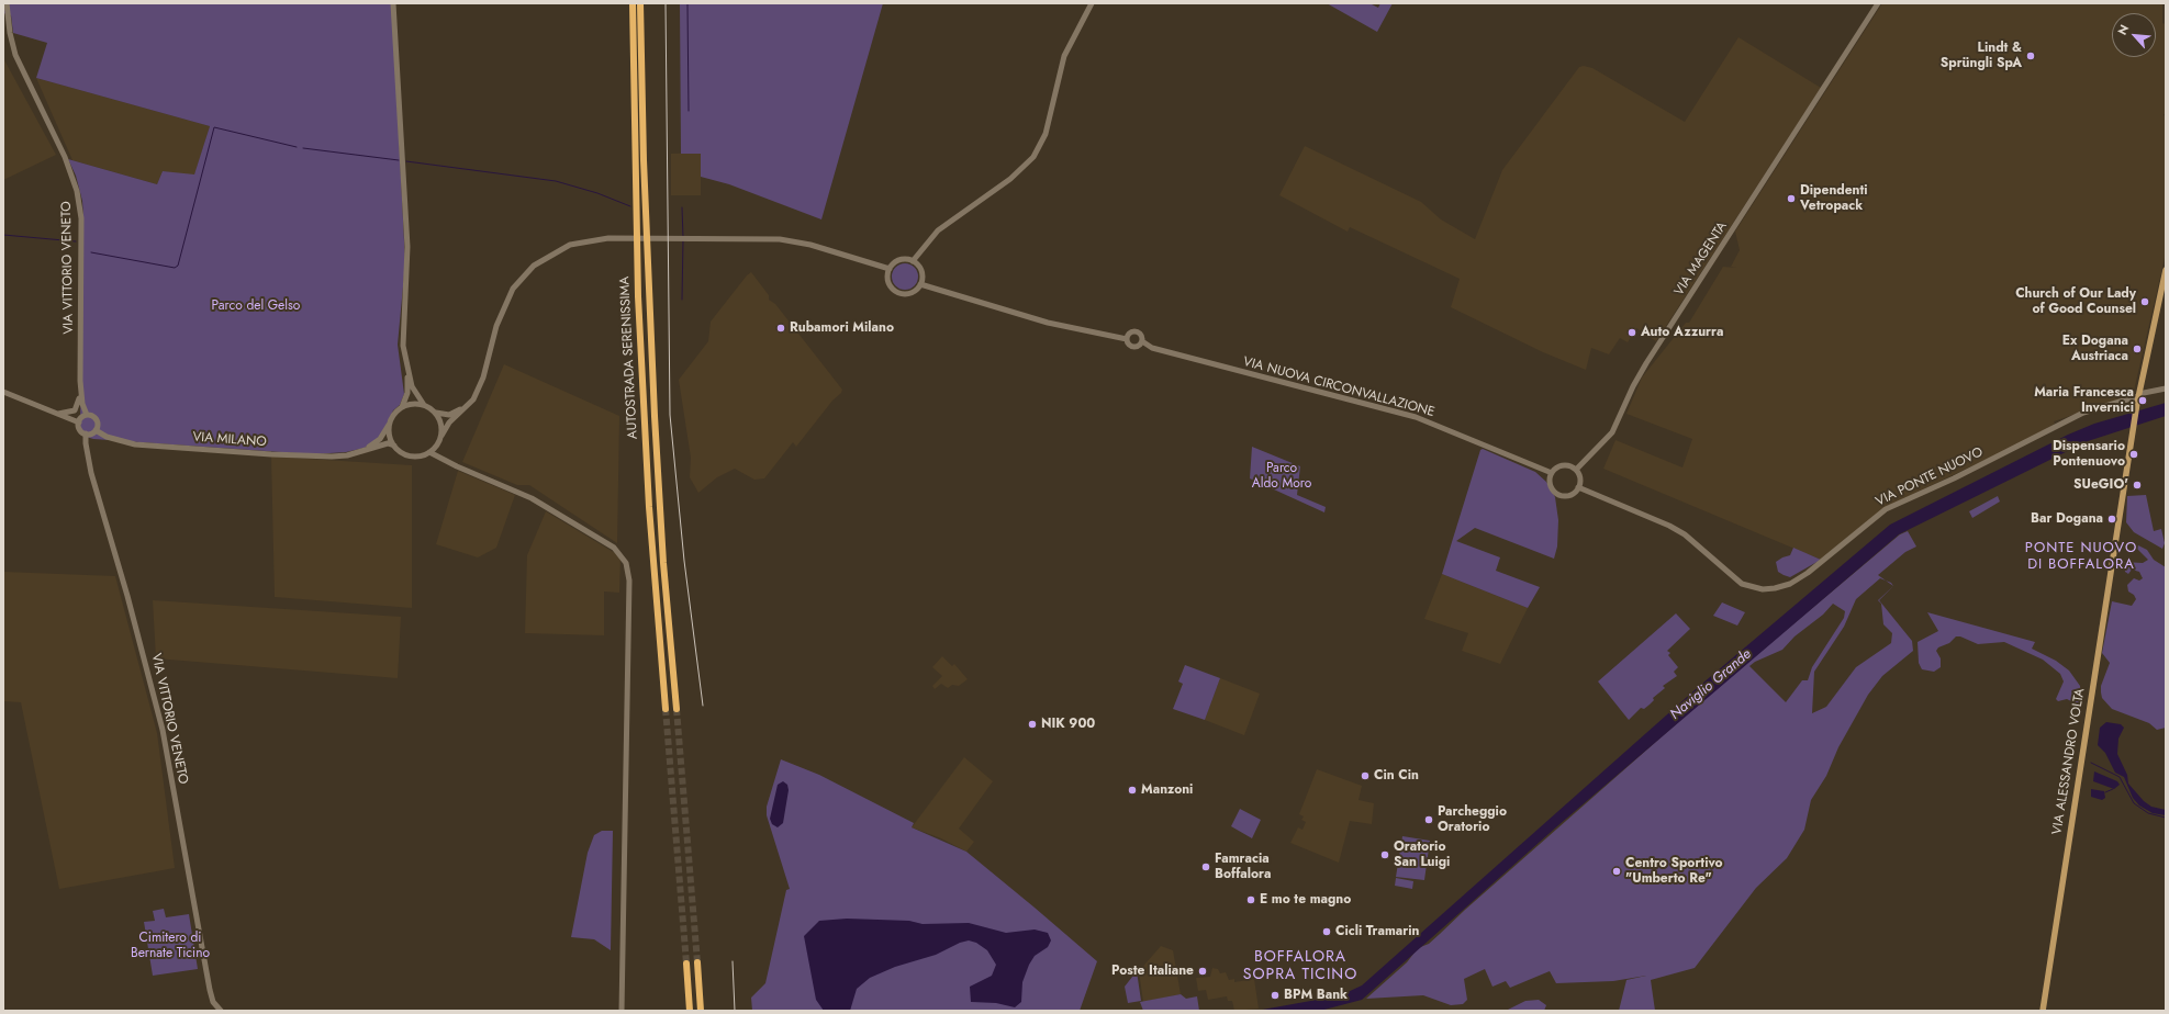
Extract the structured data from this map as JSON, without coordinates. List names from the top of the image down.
{
  "streets": {
    "highway": ["AUTOSTRADA SERENISSIMA"],
    "main road": ["VIA ALESSANDRO VOLTA"],
    "street": [
      "VIA MAGENTA",
      "VIA VITTORIO VENETO",
      "VIA NUOVA CIRCONVALLAZIONE",
      "VIA MILANO",
      "VIA PONTE NUOVO"
    ]
  },
  "crossings": [
    ["VIA MAGENTA", "VIA NUOVA CIRCONVALLAZIONE"],
    ["VIA MAGENTA", "VIA PONTE NUOVO"],
    ["VIA VITTORIO VENETO", "VIA MILANO"],
    ["VIA NUOVA CIRCONVALLAZIONE", "VIA PONTE NUOVO"],
    ["VIA PONTE NUOVO", "VIA ALESSANDRO VOLTA"]
  ],
  "districts": ["PONTE NUOVO DI BOFFALORA", "BOFFALORA SOPRA TICINO"],
  "water": ["Naviglio Grande"],
  "parks": ["Parco del Gelso", "Parco Aldo Moro", "Cimitero di Bernate Ticino"],
  "places": [
    "Lindt & Sprüngli SpA",
    "Dipendenti Vetropack",
    "Church of Our Lady of Good Counsel",
    "Rubamori Milano",
    "Auto Azzurra",
    "Ex Dogana Austriaca",
    "Maria Francesca Invernici",
    "Dispensario Pontenuovo",
    "SUeGIO'",
    "Bar Dogana",
    "NIK 900",
    "Cin Cin",
    "Manzoni",
    "Parcheggio Oratorio",
    "Oratorio San Luigi",
    "Famracia Boffalora",
    "Centro Sportivo \"Umberto Re\"",
    "E mo te magno",
    "Cicli Tramarin",
    "Poste Italiane",
    "BPM Bank"
  ],
  "north": "top left"
}
